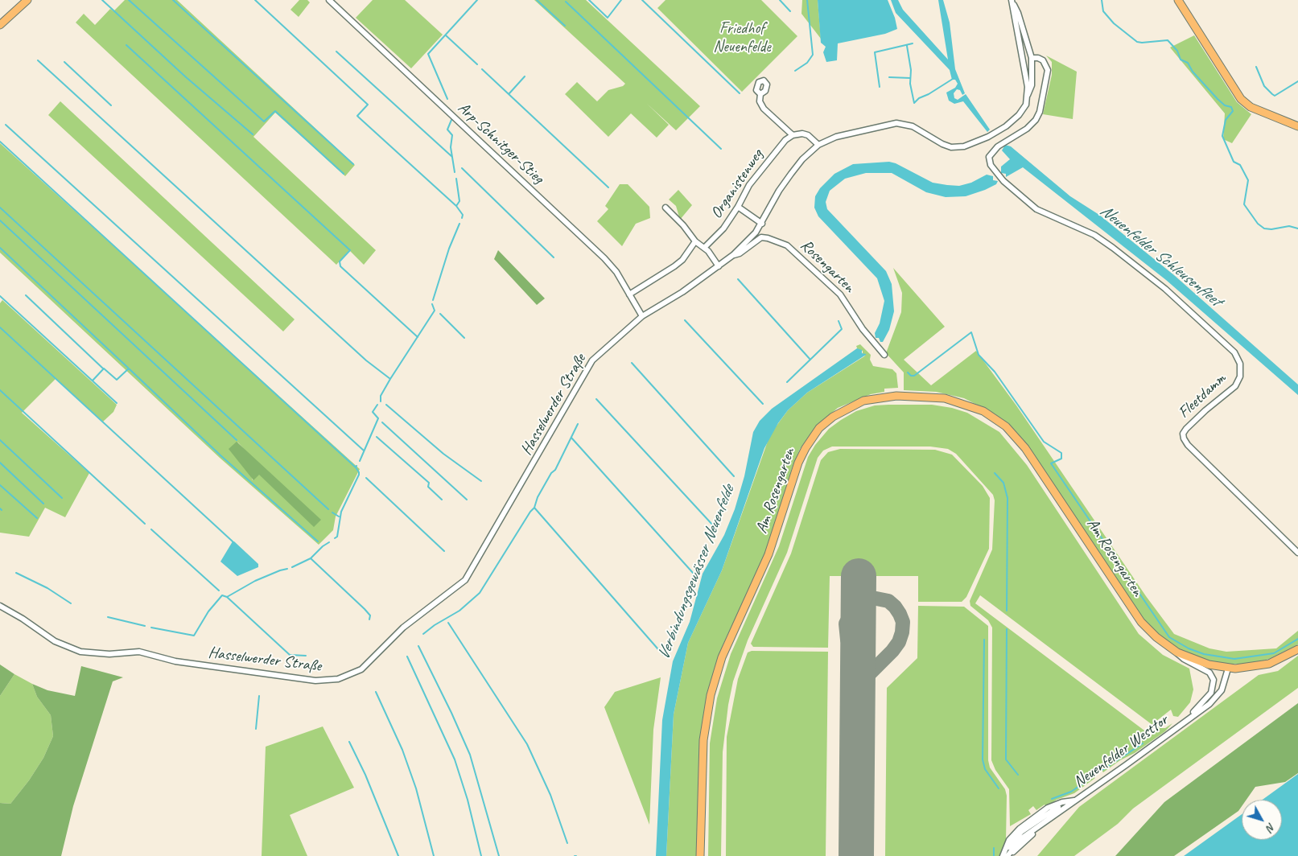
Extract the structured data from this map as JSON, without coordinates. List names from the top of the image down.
{
  "streets": {
    "main road": ["Am Rosengarten"],
    "street": [
      "Arp-Schnitger-Stieg",
      "Organistenweg",
      "Rosengarten",
      "Fleetdamm",
      "Hasselwerder Straße",
      "Neuenfelder Westtor"
    ]
  },
  "crossings": [
    ["Arp-Schnitger-Stieg", "Hasselwerder Straße"],
    ["Rosengarten", "Hasselwerder Straße"],
    ["Am Rosengarten", "Neuenfelder Westtor"]
  ],
  "water": ["Neuenfelder Schleusenfleet", "Verbindungsgewässer Neuenfelde"],
  "parks": ["Friedhof Neuenfelde"],
  "north": "bottom right"
}
